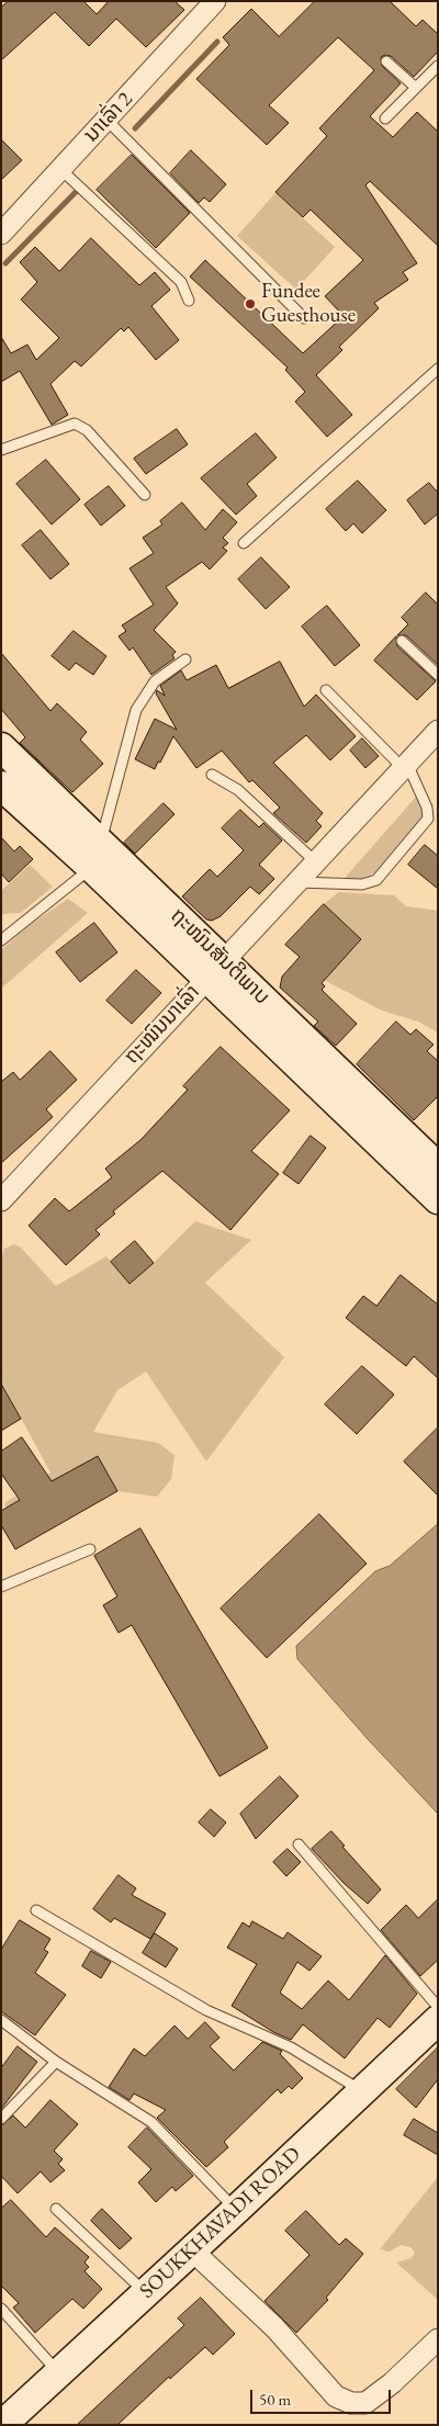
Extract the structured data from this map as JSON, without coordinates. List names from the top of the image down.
{
  "streets": {
    "street": [
      "ນາເລົ່າ 2",
      "ຖະໜົນສັນຕິພາບ",
      "ຖະໜົນນາເລົ່າ",
      "SOUKKHAVADI ROAD"
    ]
  },
  "crossings": [
    ["ຖະໜົນສັນຕິພາບ", "ຖະໜົນນາເລົ່າ"]
  ],
  "places": ["Fundee Guesthouse"],
  "scale_bar": "50 m"
}
